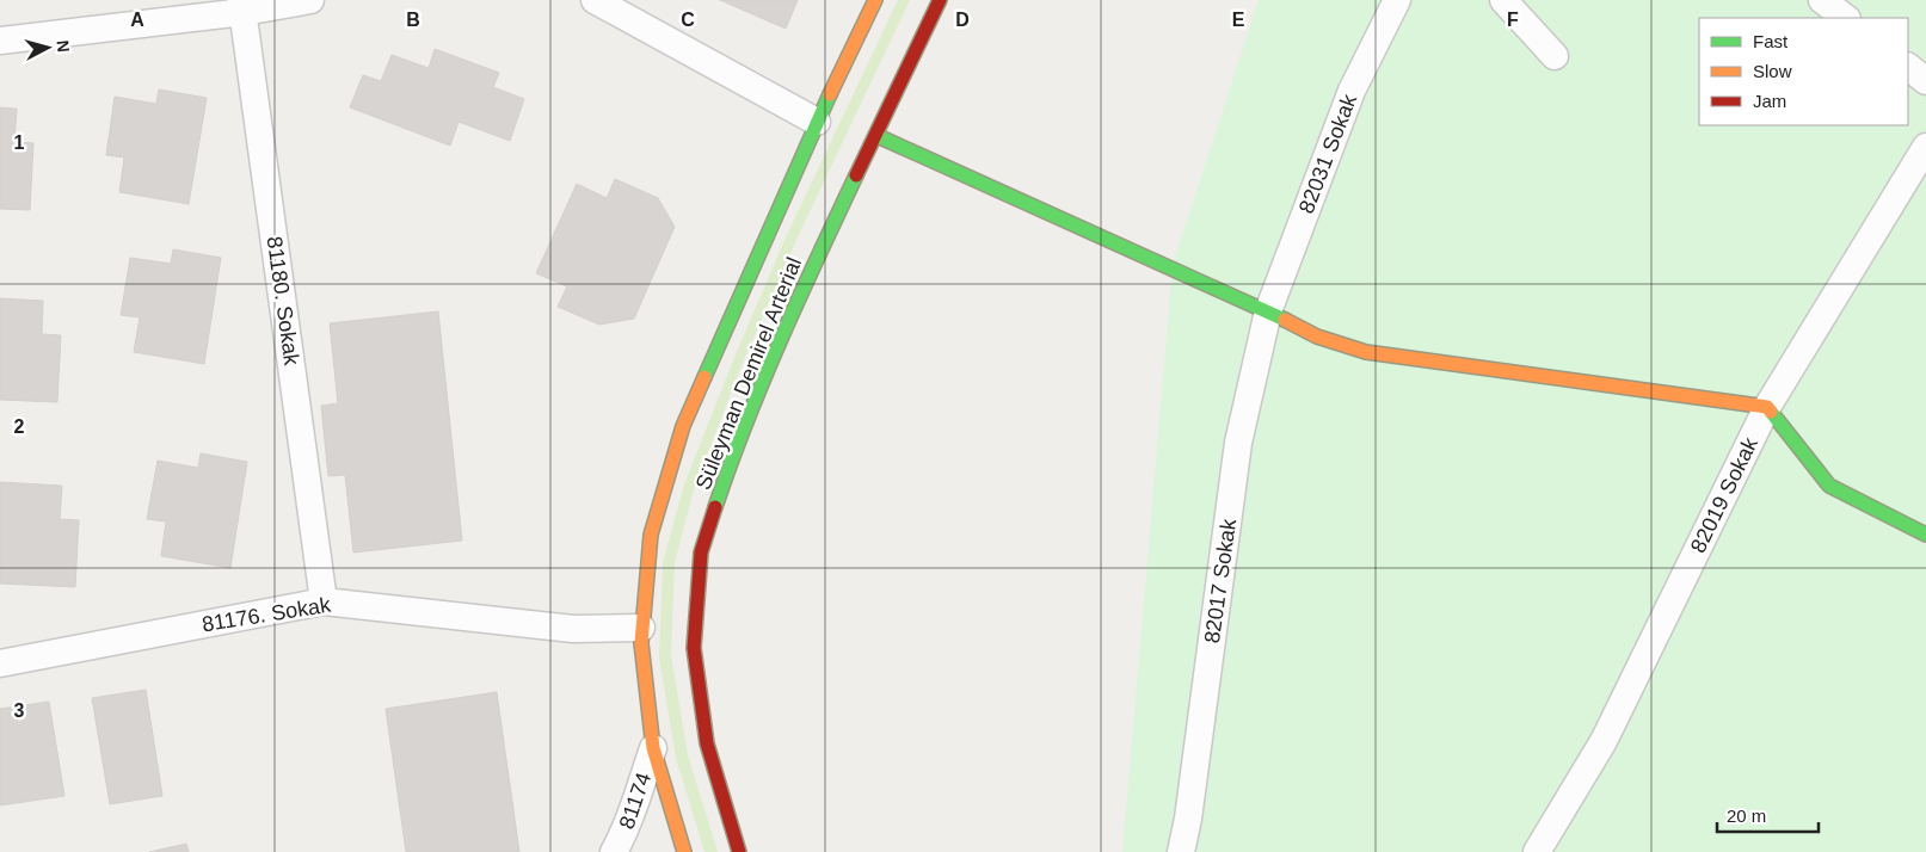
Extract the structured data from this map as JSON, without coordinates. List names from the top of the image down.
{
  "streets": {
    "main road": ["Süleyman Demirel Arterial"],
    "street": [
      "82031 Sokak",
      "81180. Sokak",
      "82019 Sokak",
      "82017 Sokak",
      "81176. Sokak",
      "81174"
    ]
  },
  "crossings": [
    ["82031 Sokak", "82017 Sokak"],
    ["81180. Sokak", "81176. Sokak"],
    ["Süleyman Demirel Arterial", "81176. Sokak"],
    ["Süleyman Demirel Arterial", "81174"]
  ],
  "legend": ["Fast", "Slow", "Jam"],
  "scale_bar": "20 m",
  "north": "right",
  "grid": {
    "columns": [
      "A",
      "B",
      "C",
      "D",
      "E",
      "F"
    ],
    "rows": ["1", "2", "3"]
  }
}
